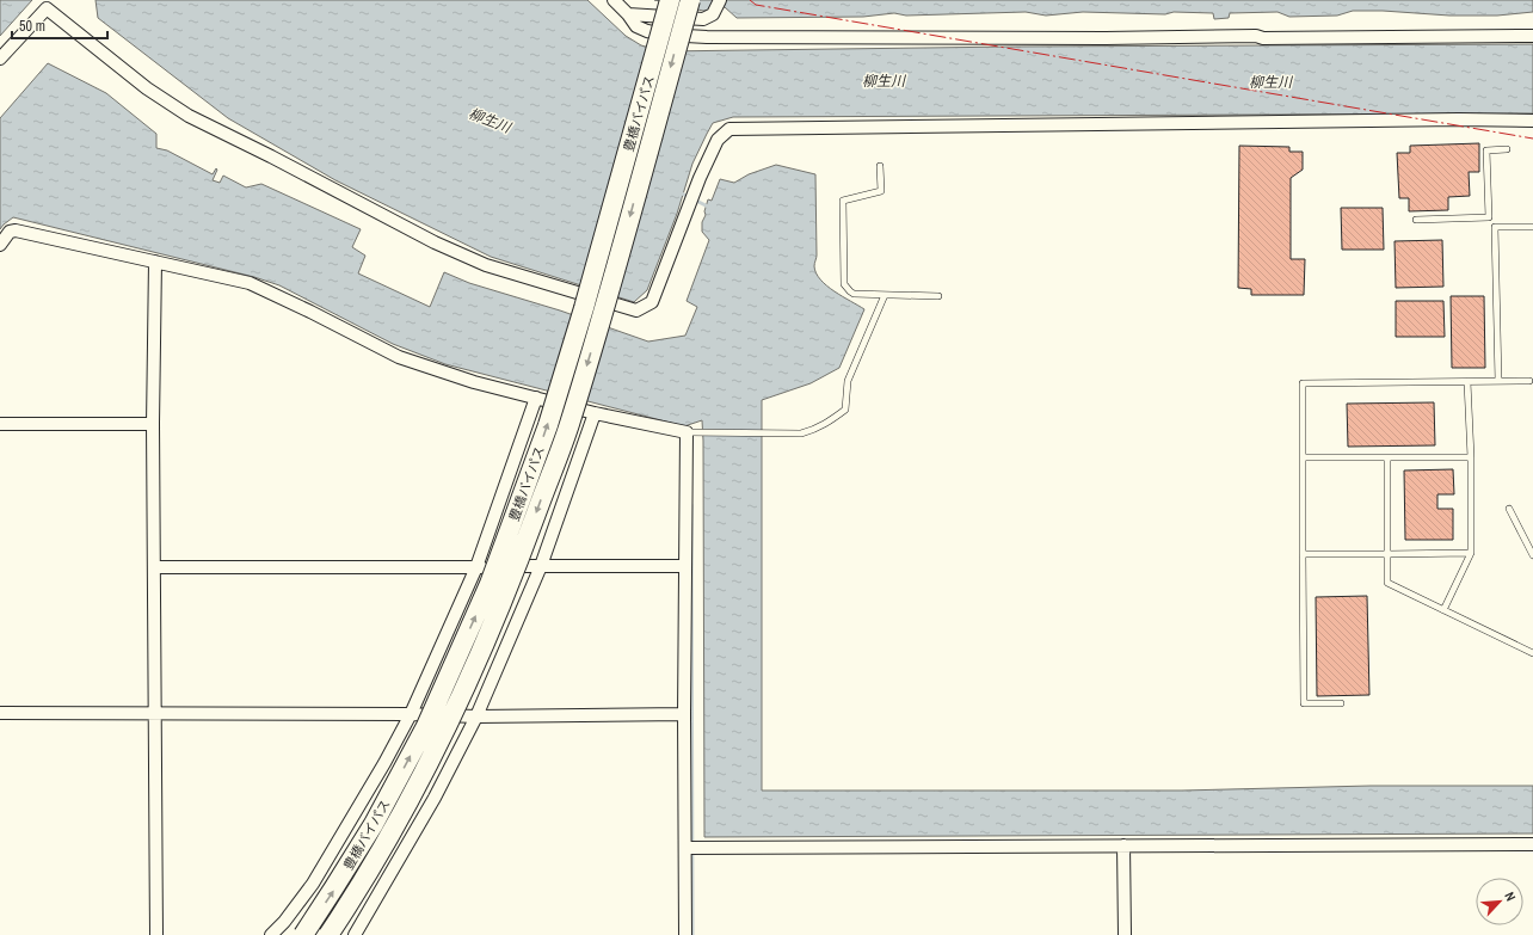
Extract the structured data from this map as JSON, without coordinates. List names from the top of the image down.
{
  "streets": {
    "highway": ["豊橋バイパス"]
  },
  "water": ["柳生川"],
  "scale_bar": "50 m",
  "north": "top right"
}
